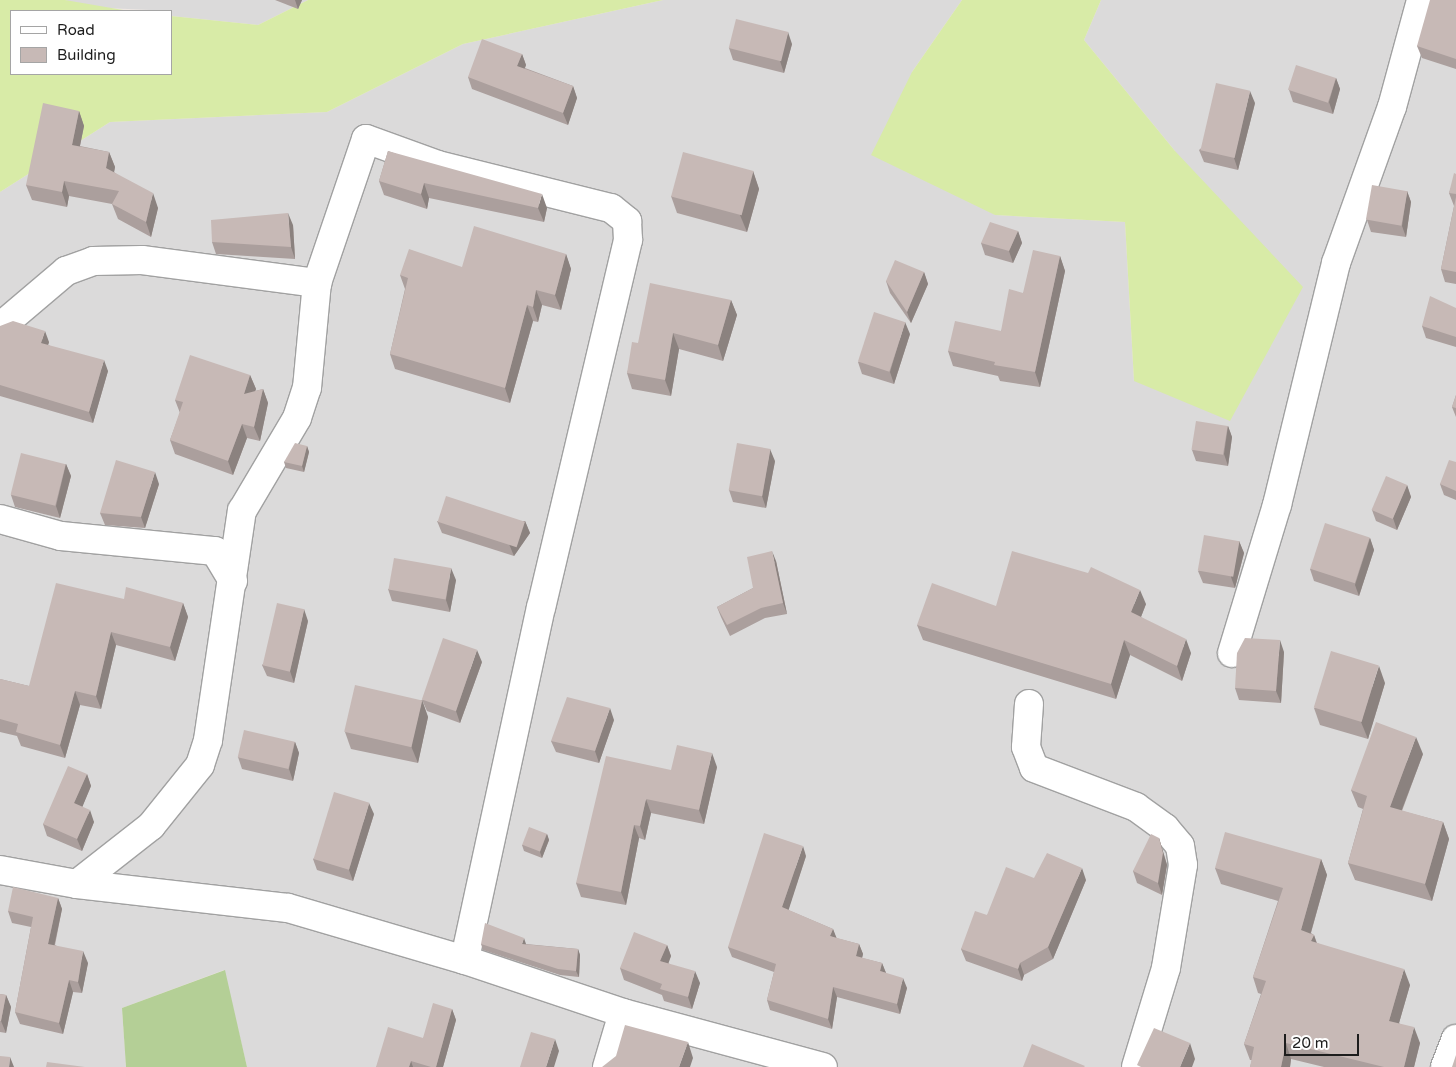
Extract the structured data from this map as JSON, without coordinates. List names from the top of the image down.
{
  "legend": ["Road", "Building"],
  "scale_bar": "20 m"
}
